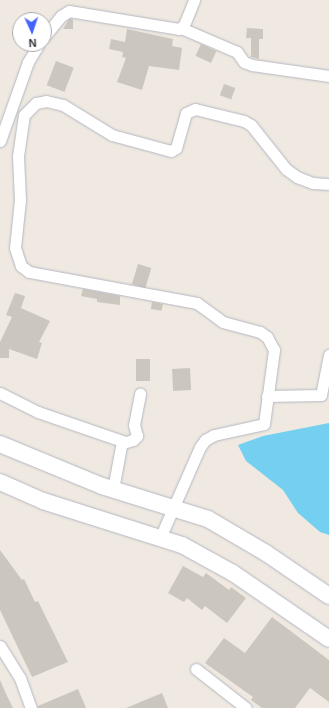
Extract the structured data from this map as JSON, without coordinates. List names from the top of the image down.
{
  "north": "bottom"
}
